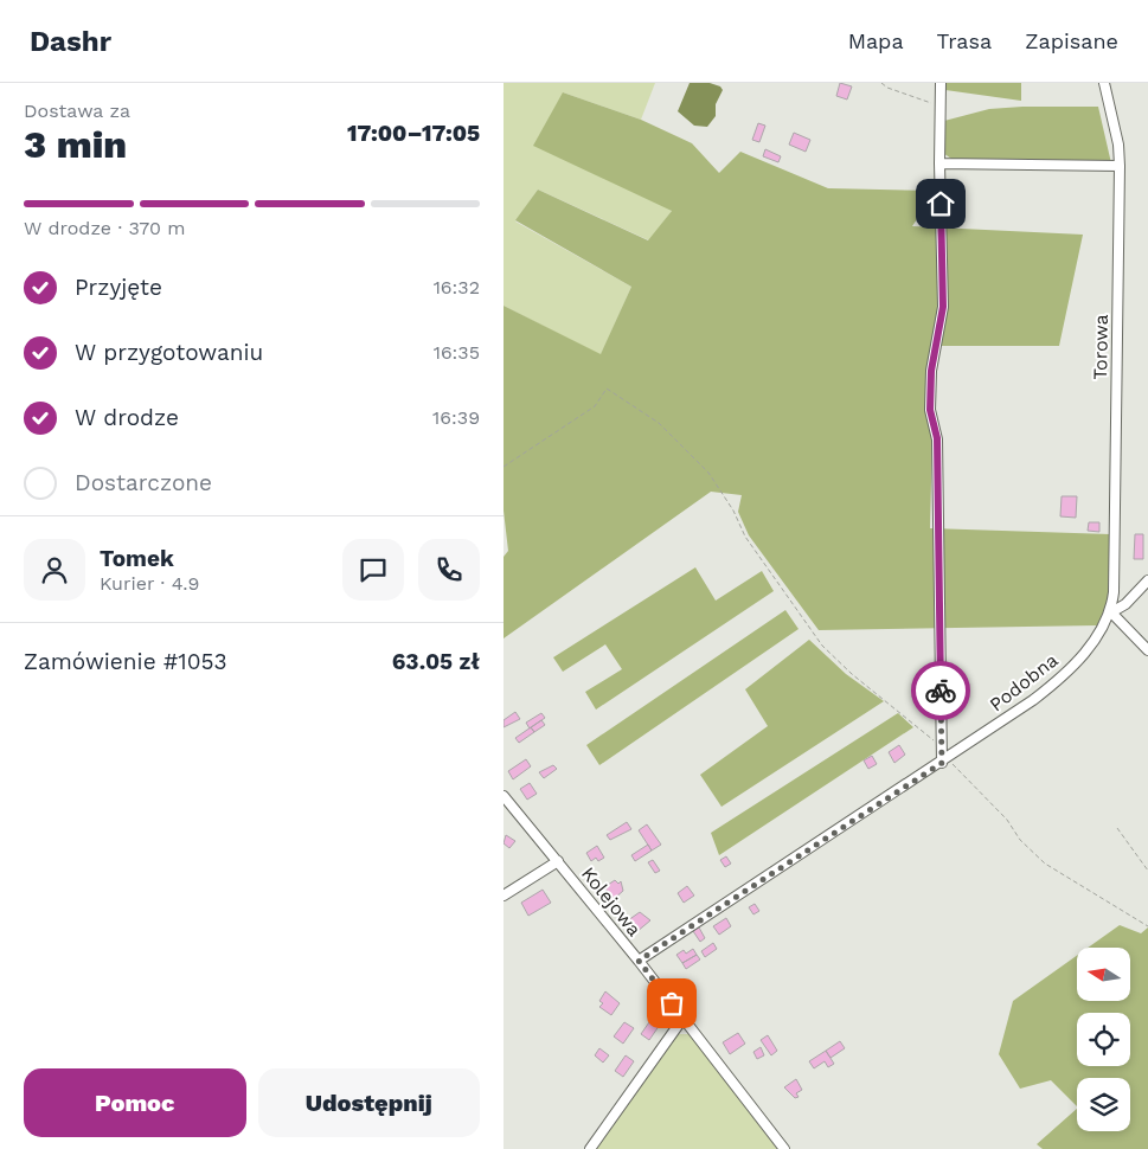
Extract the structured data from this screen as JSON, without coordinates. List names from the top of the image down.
{
  "streets": {
    "street": ["Torowa", "Podobna", "Kolejowa"]
  },
  "crossings": [
    ["Torowa", "Podobna"],
    ["Podobna", "Kolejowa"]
  ],
  "north": "left",
  "page": {
    "header": "Dashr",
    "nav": ["Mapa", "Trasa", "Zapisane"],
    "heading": ["3 min", "Dostawa za", "17:00–17:05"],
    "panel": [
      "Tomek",
      "Kurier · 4.9",
      "Zamówienie #1053",
      "63.05 zł"
    ],
    "bar": "W drodze · 370 m",
    "list": [
      ["Przyjęte", "16:32"],
      ["W przygotowaniu", "16:35"],
      ["W drodze", "16:39"],
      "Dostarczone"
    ],
    "buttons": ["Pomoc", "Udostępnij"]
  }
}
